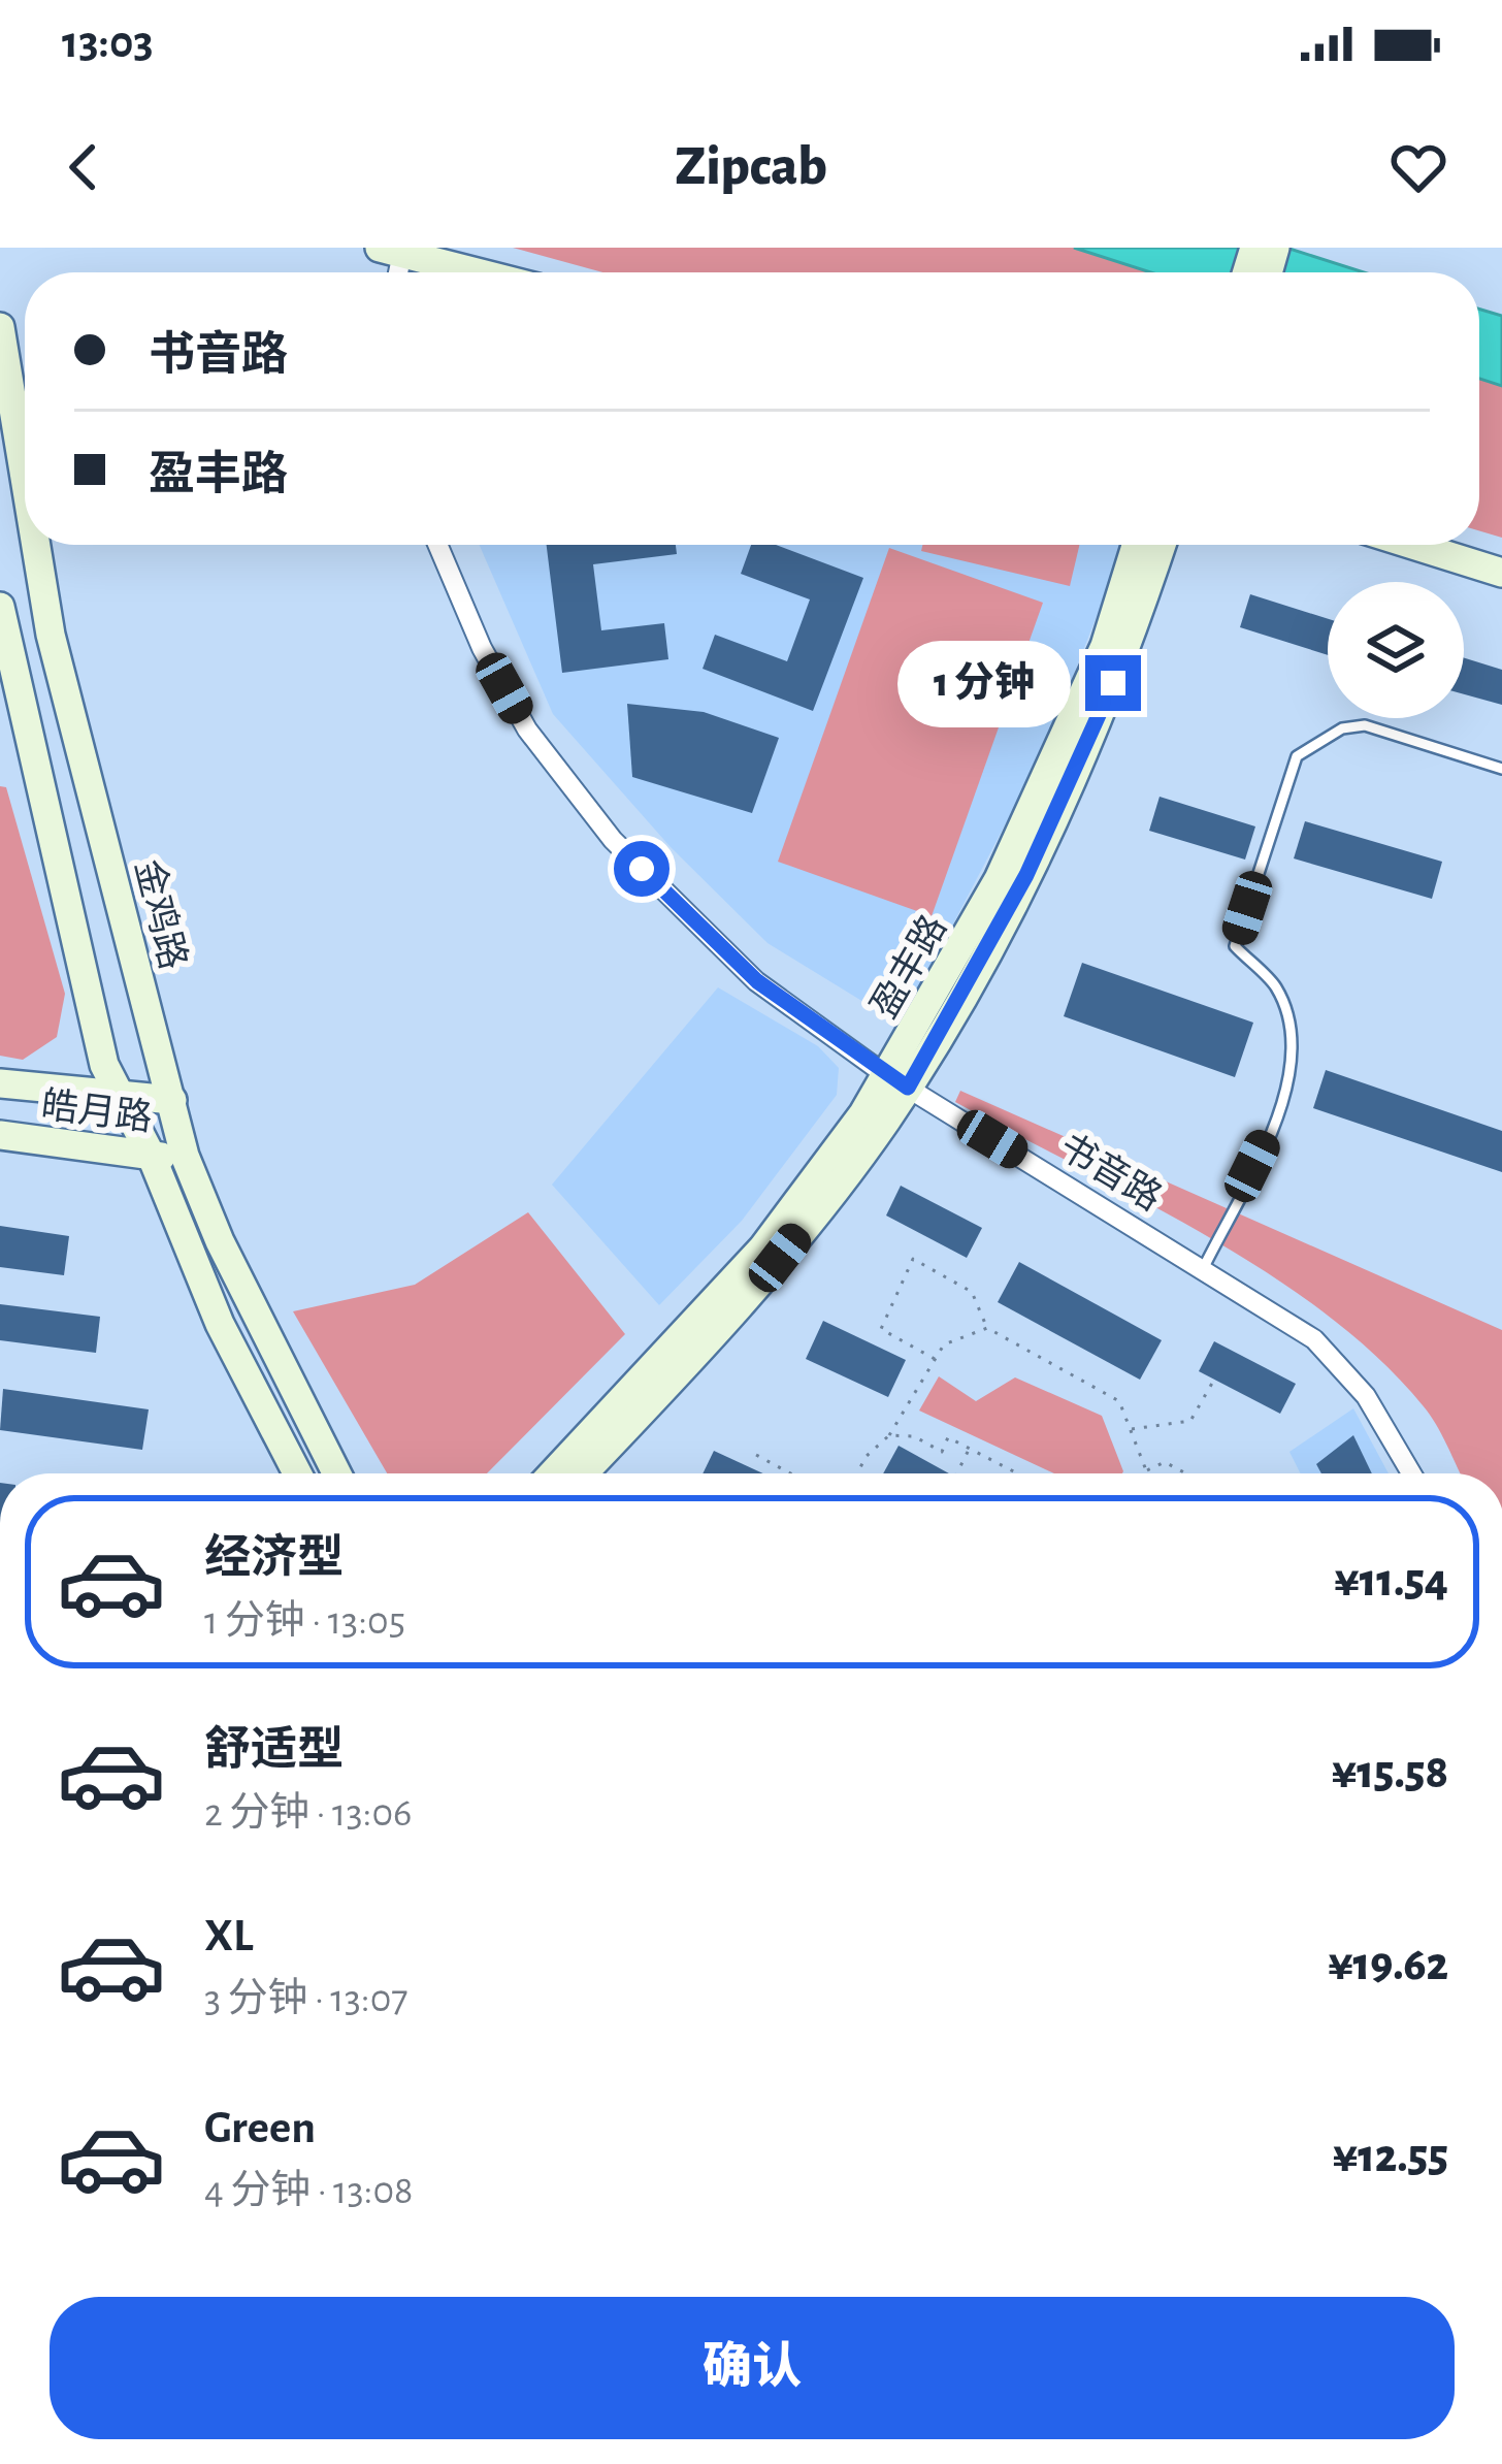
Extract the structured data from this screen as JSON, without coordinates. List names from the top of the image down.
{
  "streets": {
    "main road": ["金鸡路", "盈丰路", "皓月路"],
    "street": ["书音路"]
  },
  "crossings": [
    ["金鸡路", "皓月路"],
    ["盈丰路", "书音路"]
  ],
  "page": {
    "status": "13:03",
    "header": "Zipcab",
    "banner": ["书音路", "盈丰路"],
    "bubble": "1 分钟",
    "list": [
      {
        "name": "经济型",
        "note": "1 分钟 · 13:05",
        "value": "¥11.54"
      },
      {
        "name": "舒适型",
        "note": "2 分钟 · 13:06",
        "value": "¥15.58"
      },
      {
        "name": "XL",
        "note": "3 分钟 · 13:07",
        "value": "¥19.62"
      },
      {
        "name": "Green",
        "note": "4 分钟 · 13:08",
        "value": "¥12.55"
      }
    ],
    "buttons": "确认"
  }
}
